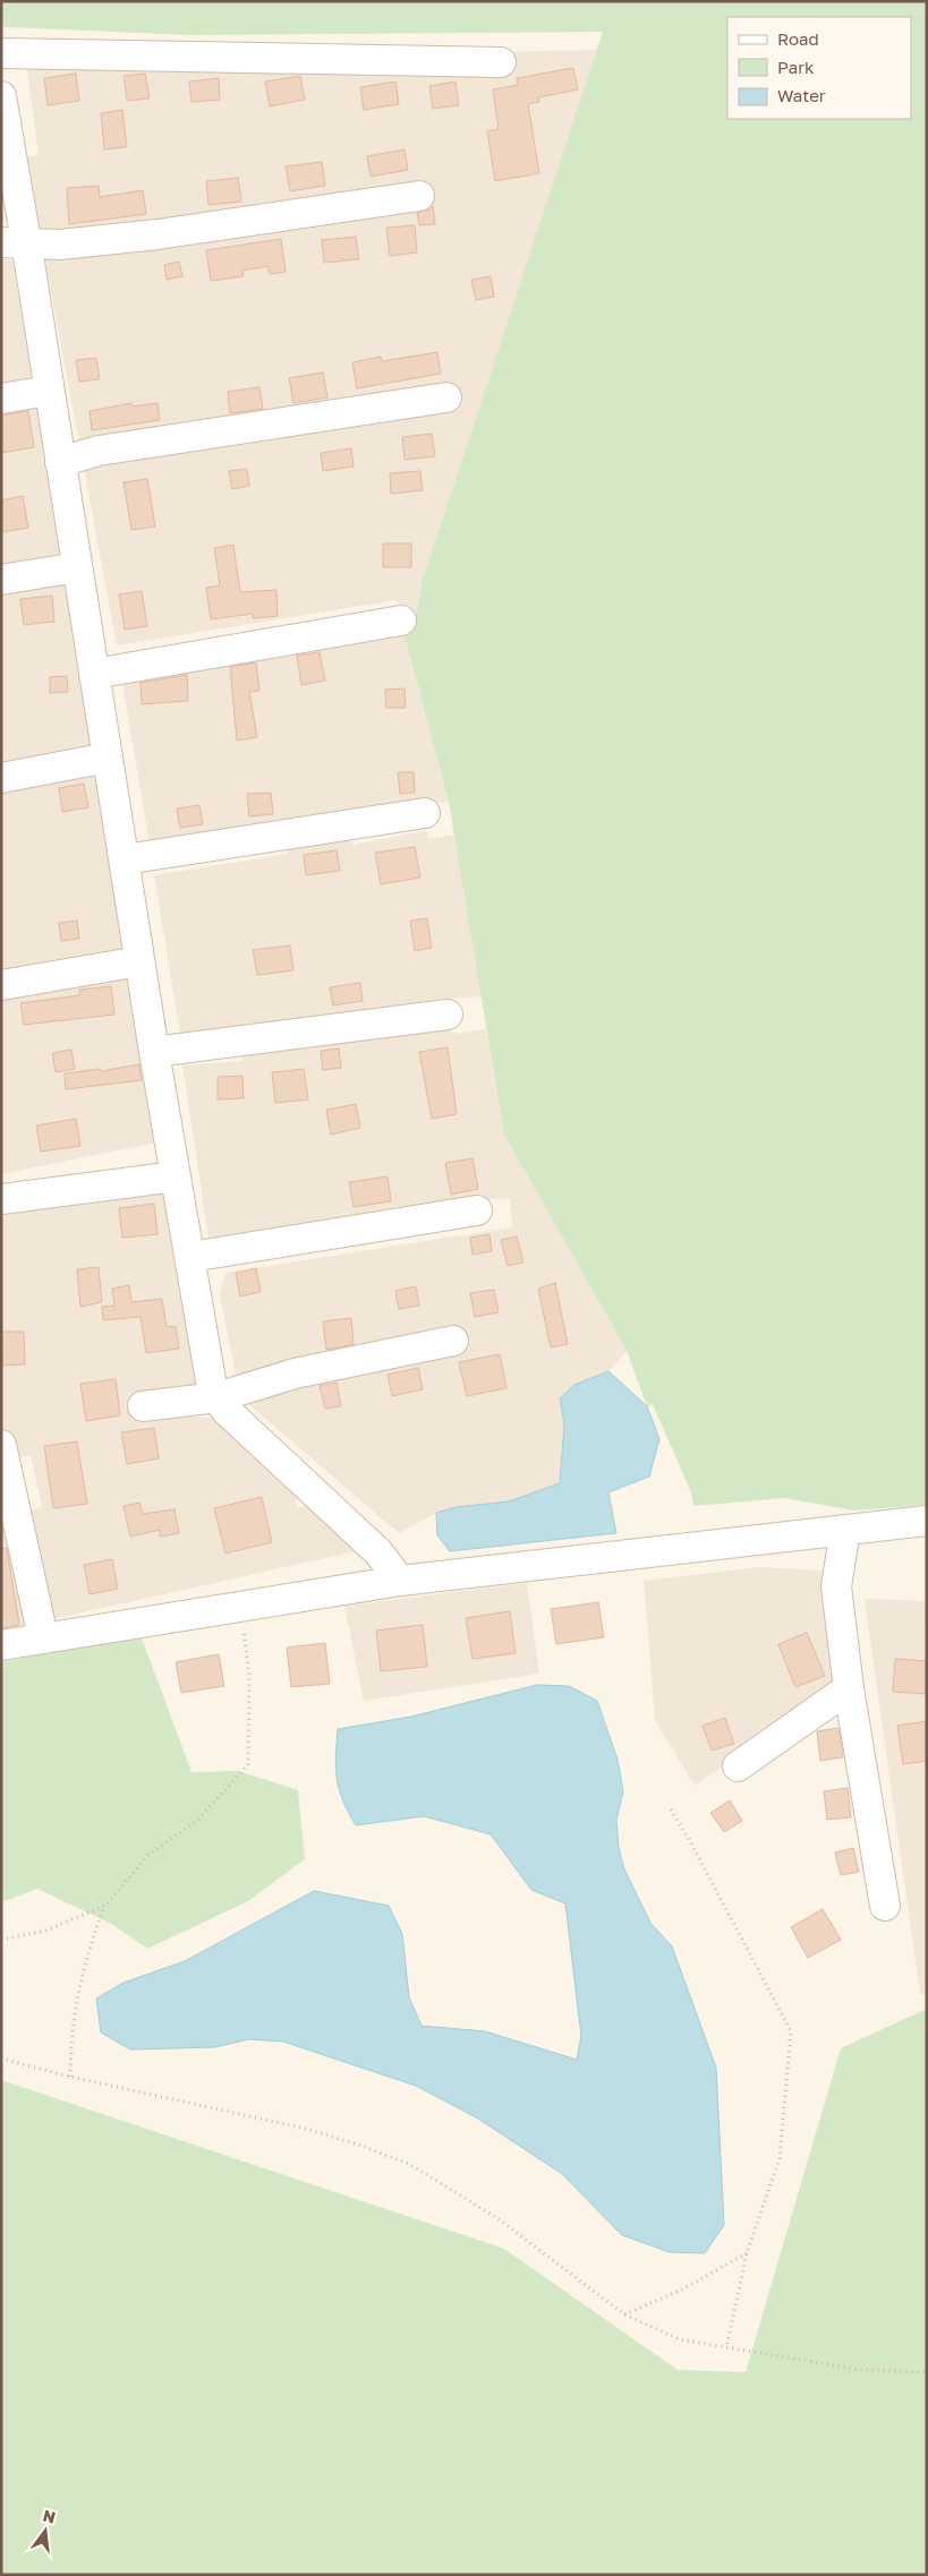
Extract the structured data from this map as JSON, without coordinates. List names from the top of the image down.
{
  "legend": ["Road", "Park", "Water"],
  "north": "top"
}
